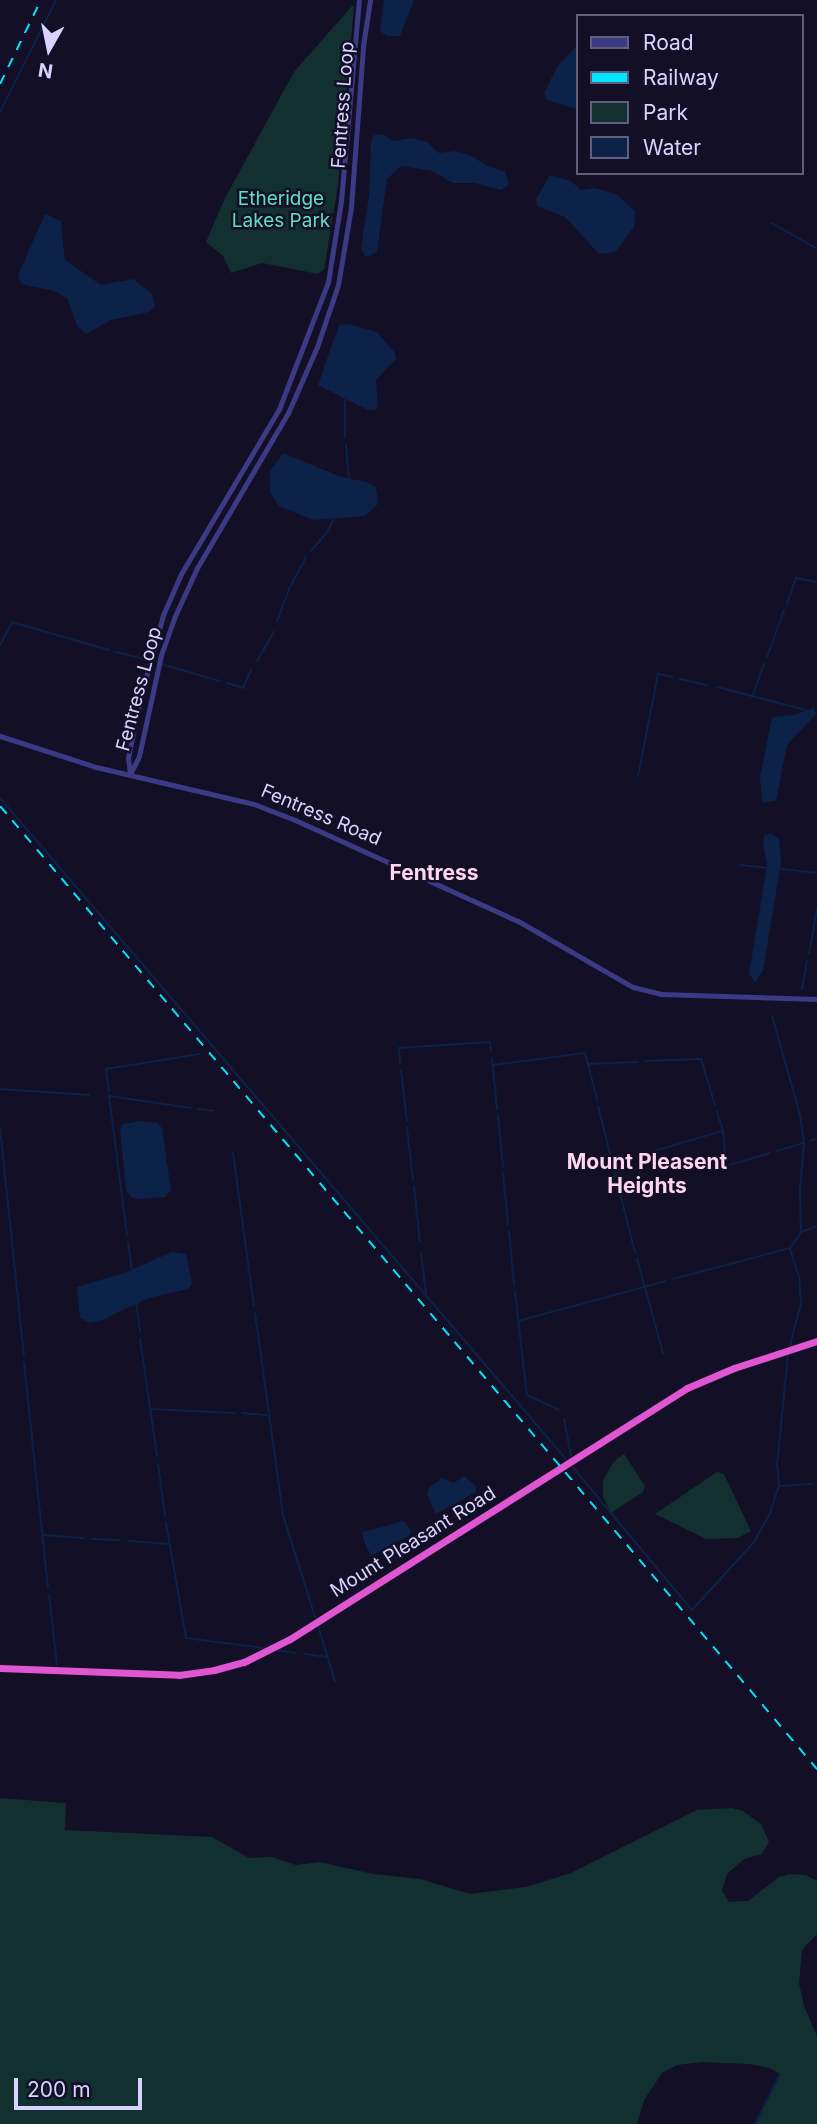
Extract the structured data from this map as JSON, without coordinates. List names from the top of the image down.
{
  "streets": {
    "highway": ["Mount Pleasant Road"],
    "street": ["Fentress Loop", "Fentress Road"]
  },
  "crossings": [
    ["Fentress Loop", "Fentress Road"]
  ],
  "districts": ["Fentress", "Mount Pleasent Heights"],
  "parks": ["Etheridge Lakes Park"],
  "legend": [
    "Road",
    "Railway",
    "Park",
    "Water"
  ],
  "scale_bar": "200 m",
  "north": "bottom"
}
